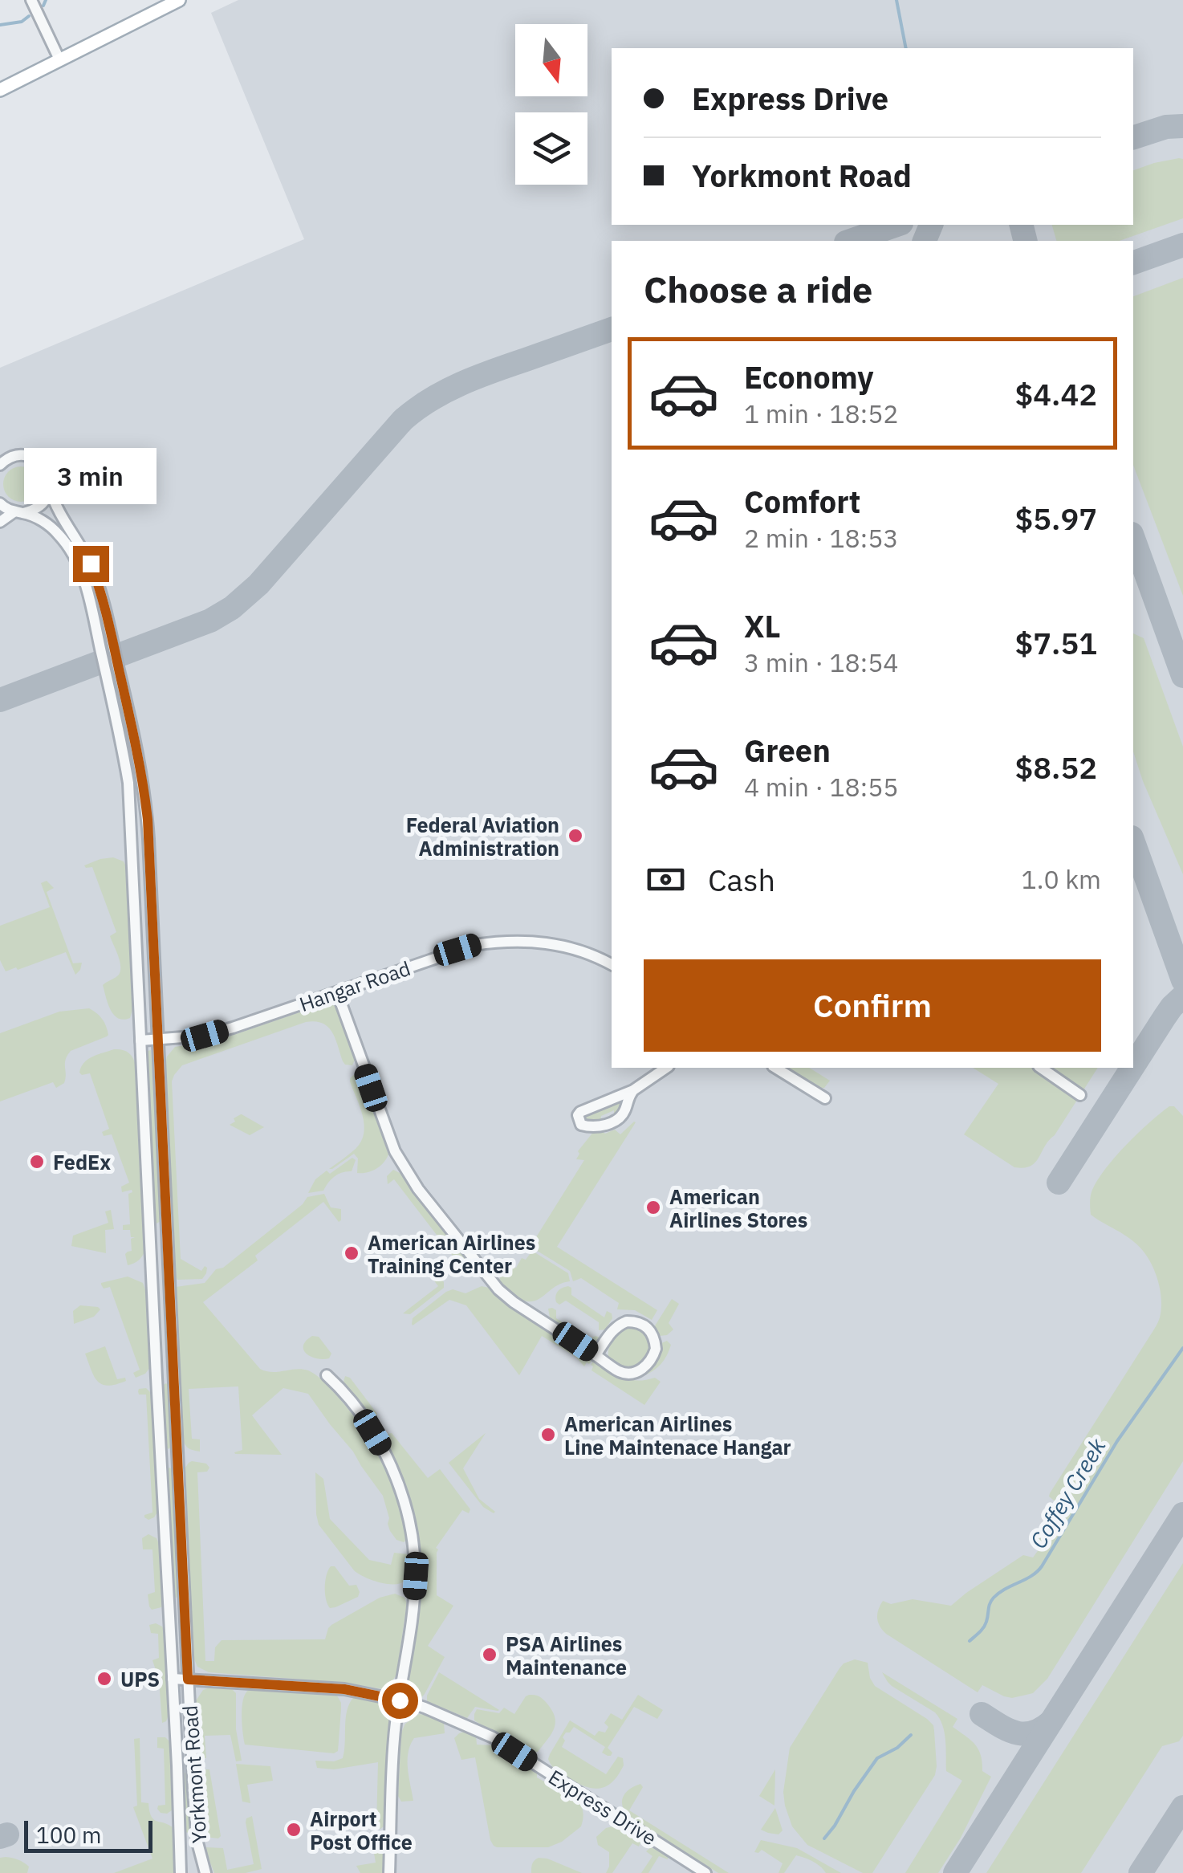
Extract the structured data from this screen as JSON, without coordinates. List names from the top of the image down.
{
  "streets": {
    "street": ["Hangar Road", "Yorkmont Road", "Express Drive"]
  },
  "crossings": [
    ["Hangar Road", "Yorkmont Road"],
    ["Yorkmont Road", "Express Drive"]
  ],
  "water": ["Coffey Creek"],
  "places": [
    "Federal Aviation Administration",
    "FedEx",
    "American Airlines Stores",
    "American Airlines Training Center",
    "American Airlines Line Maintenace Hangar",
    "PSA Airlines Maintenance",
    "UPS",
    "Airport Post Office"
  ],
  "scale_bar": "100 m",
  "north": "bottom",
  "page": {
    "banner": ["Express Drive", "Yorkmont Road"],
    "heading": "Choose a ride",
    "list": [
      {
        "name": "Economy",
        "note": "1 min · 18:52",
        "value": "$4.42"
      },
      {
        "name": "Comfort",
        "note": "2 min · 18:53",
        "value": "$5.97"
      },
      {
        "name": "XL",
        "note": "3 min · 18:54",
        "value": "$7.51"
      },
      {
        "name": "Green",
        "note": "4 min · 18:55",
        "value": "$8.52"
      }
    ],
    "bubble": "3 min",
    "pay": ["Cash", "1.0 km"],
    "buttons": "Confirm",
    "scale": "100 m"
  }
}
